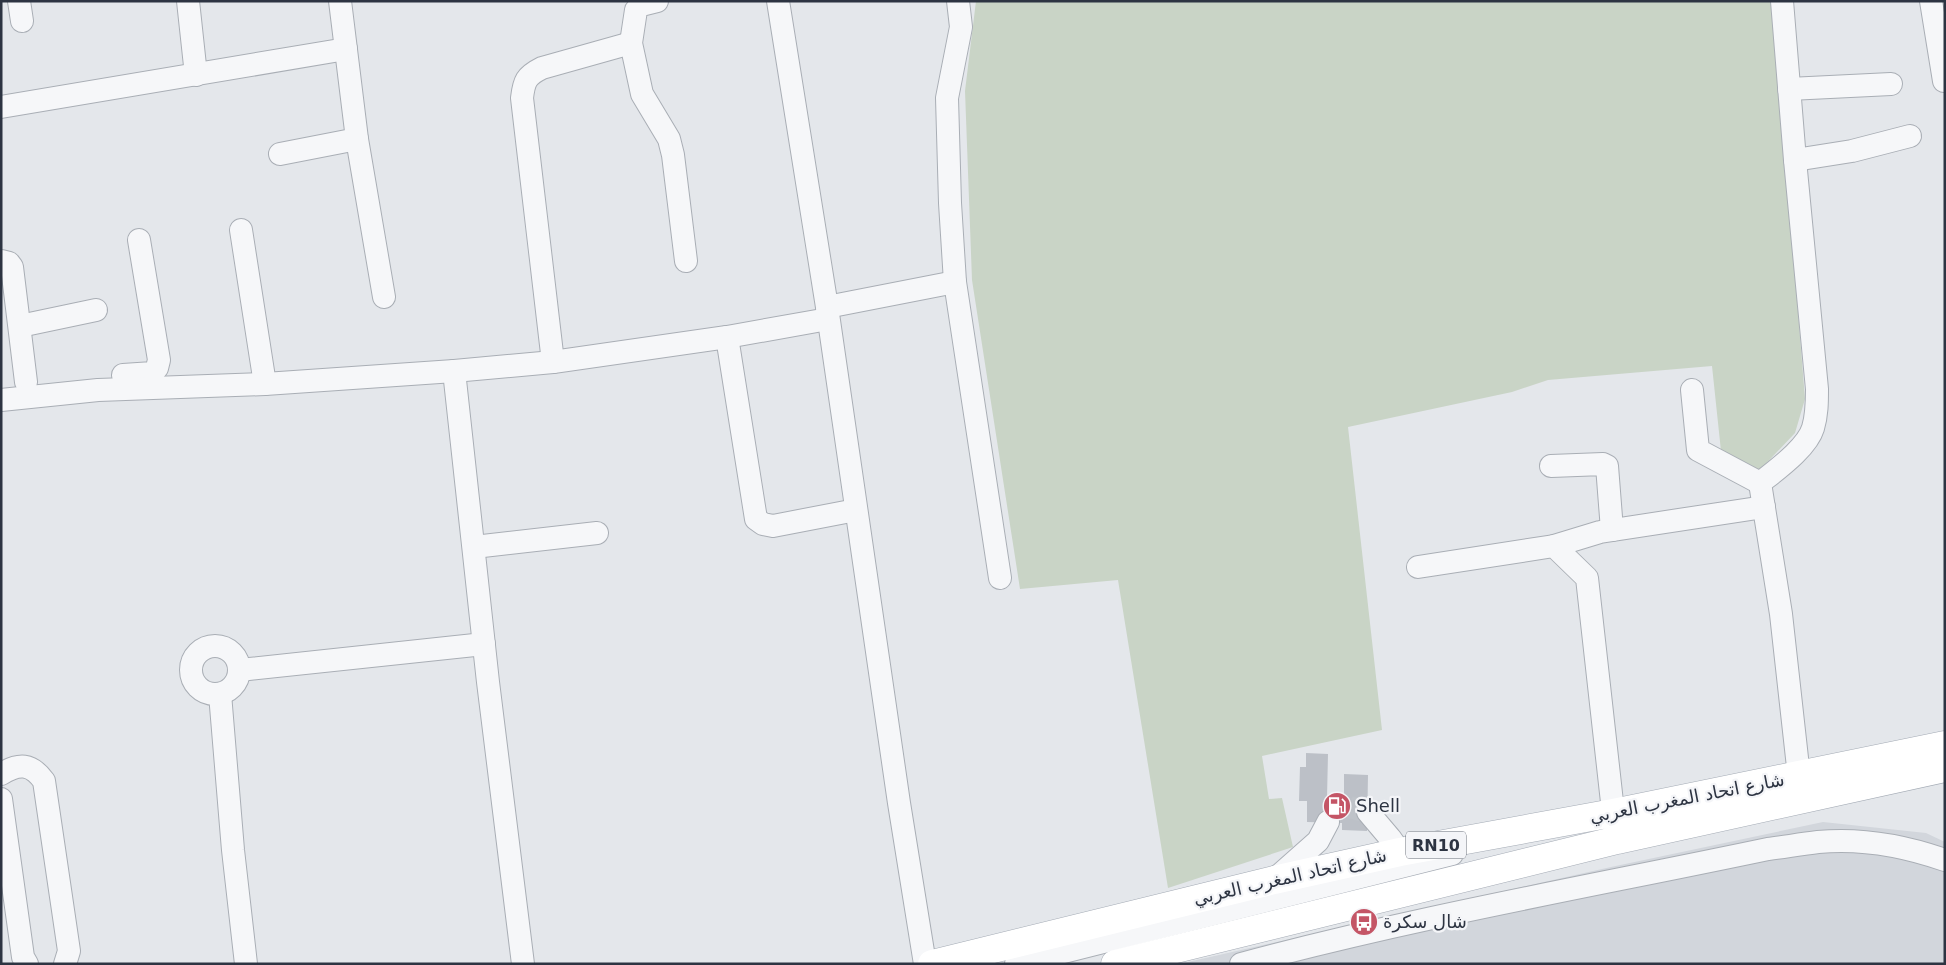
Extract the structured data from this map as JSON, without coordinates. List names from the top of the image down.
{
  "streets": {
    "main road": ["شارع اتحاد المغرب العربي", "RN10"]
  },
  "places": {
    "fuel station": ["Shell"],
    "bus stop": ["شال سكرة"]
  }
}
